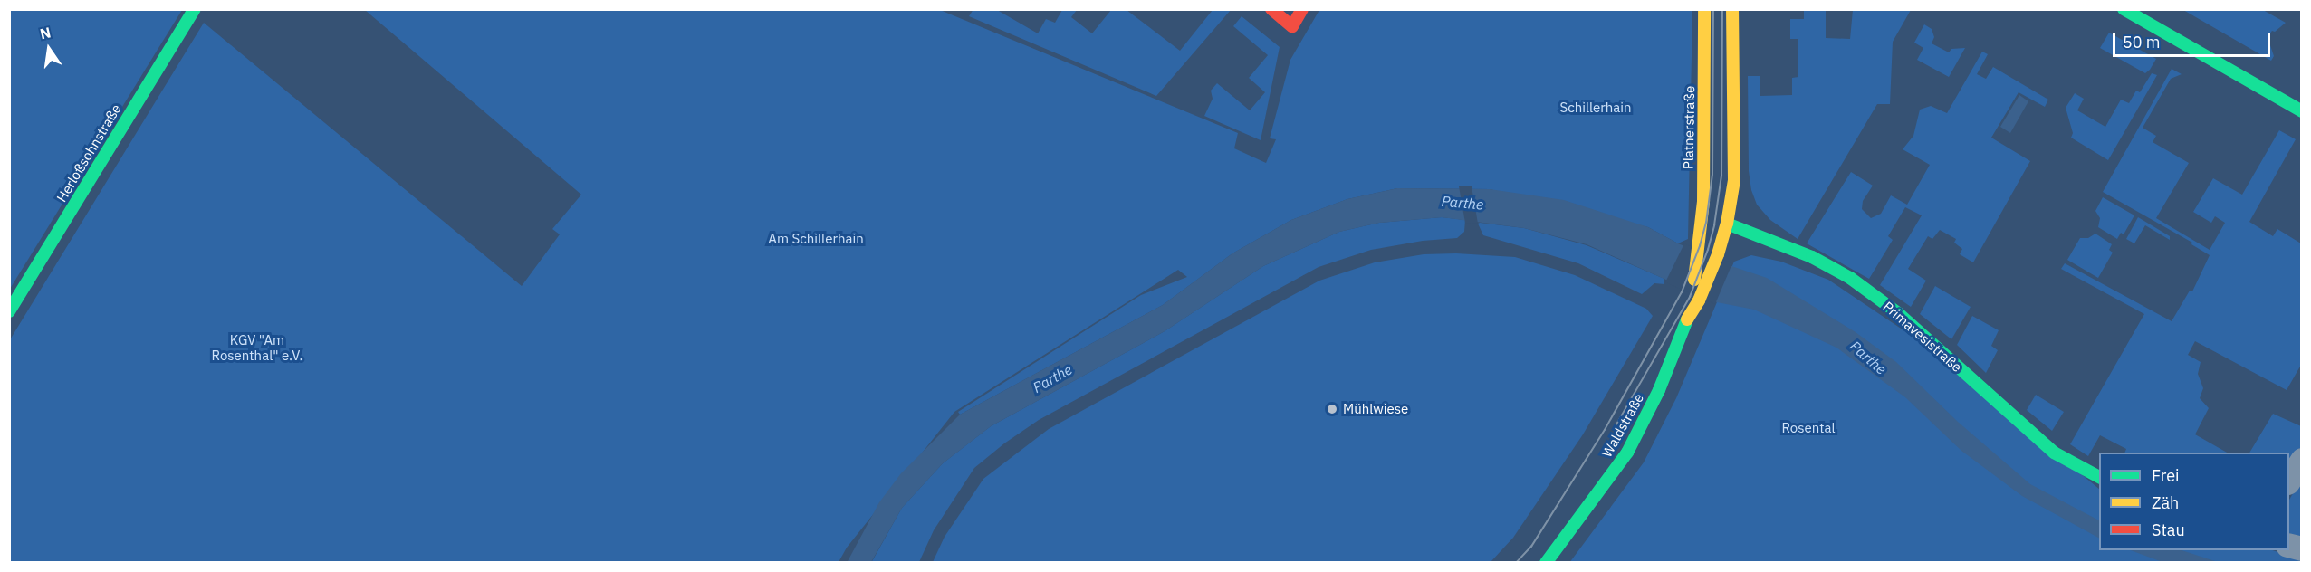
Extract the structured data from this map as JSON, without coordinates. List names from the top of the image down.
{
  "streets": {
    "street": [
      "Platnerstraße",
      "Herloßsohnstraße",
      "Primavesistraße",
      "Waldstraße"
    ]
  },
  "crossings": [
    ["Platnerstraße", "Waldstraße"],
    ["Primavesistraße", "Waldstraße"]
  ],
  "water": ["Parthe"],
  "parks": [
    "Schillerhain",
    "Am Schillerhain",
    "KGV \"Am Rosenthal\" e.V.",
    "Rosental"
  ],
  "places": ["Mühlwiese"],
  "legend": ["Frei", "Zäh", "Stau"],
  "scale_bar": "50 m",
  "north": "top"
}
